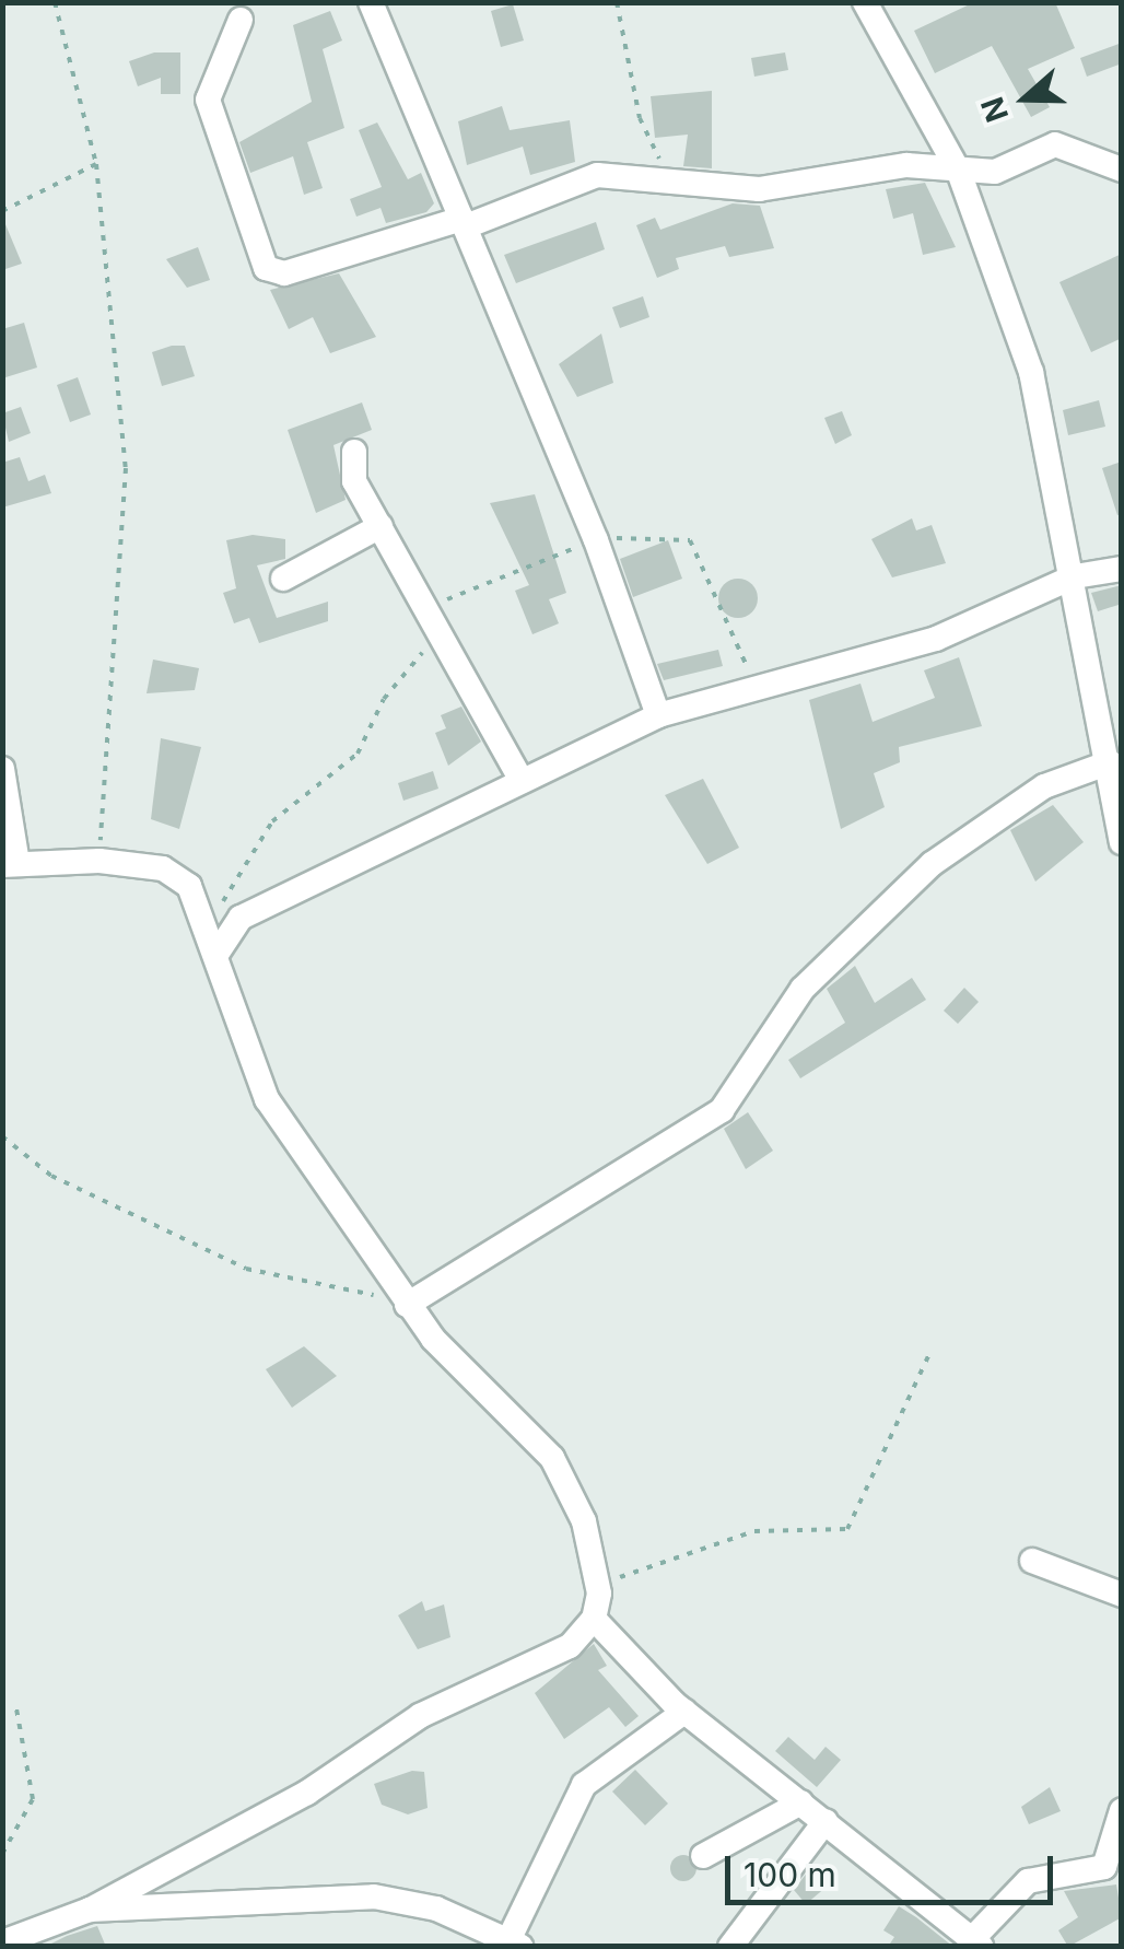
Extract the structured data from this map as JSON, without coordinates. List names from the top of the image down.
{
  "scale_bar": "100 m",
  "north": "left"
}
